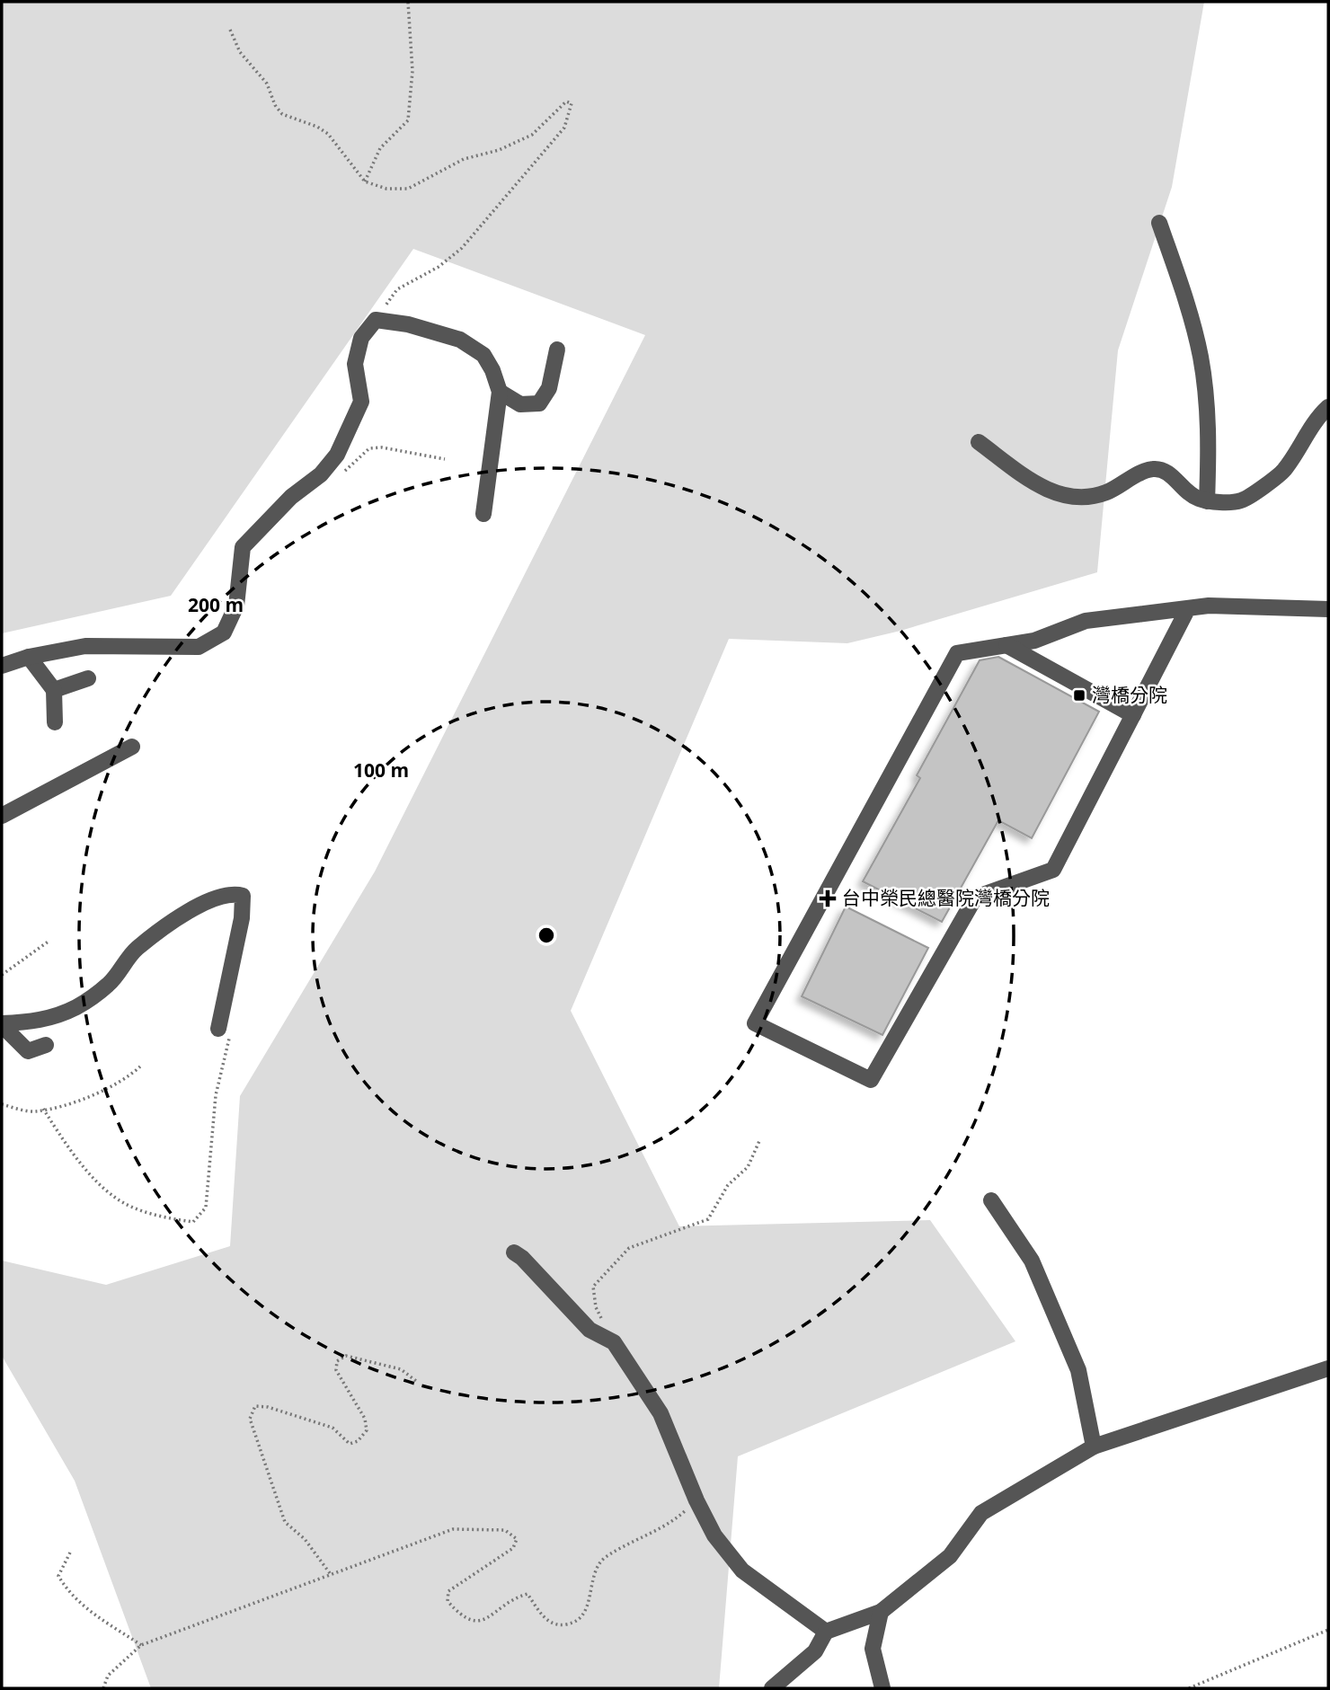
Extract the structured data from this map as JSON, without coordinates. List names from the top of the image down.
{
  "places": {
    "transit": ["灣橋分院"],
    "health": ["台中榮民總醫院灣橋分院"]
  },
  "rings": ["200 m", "100 m"]
}
